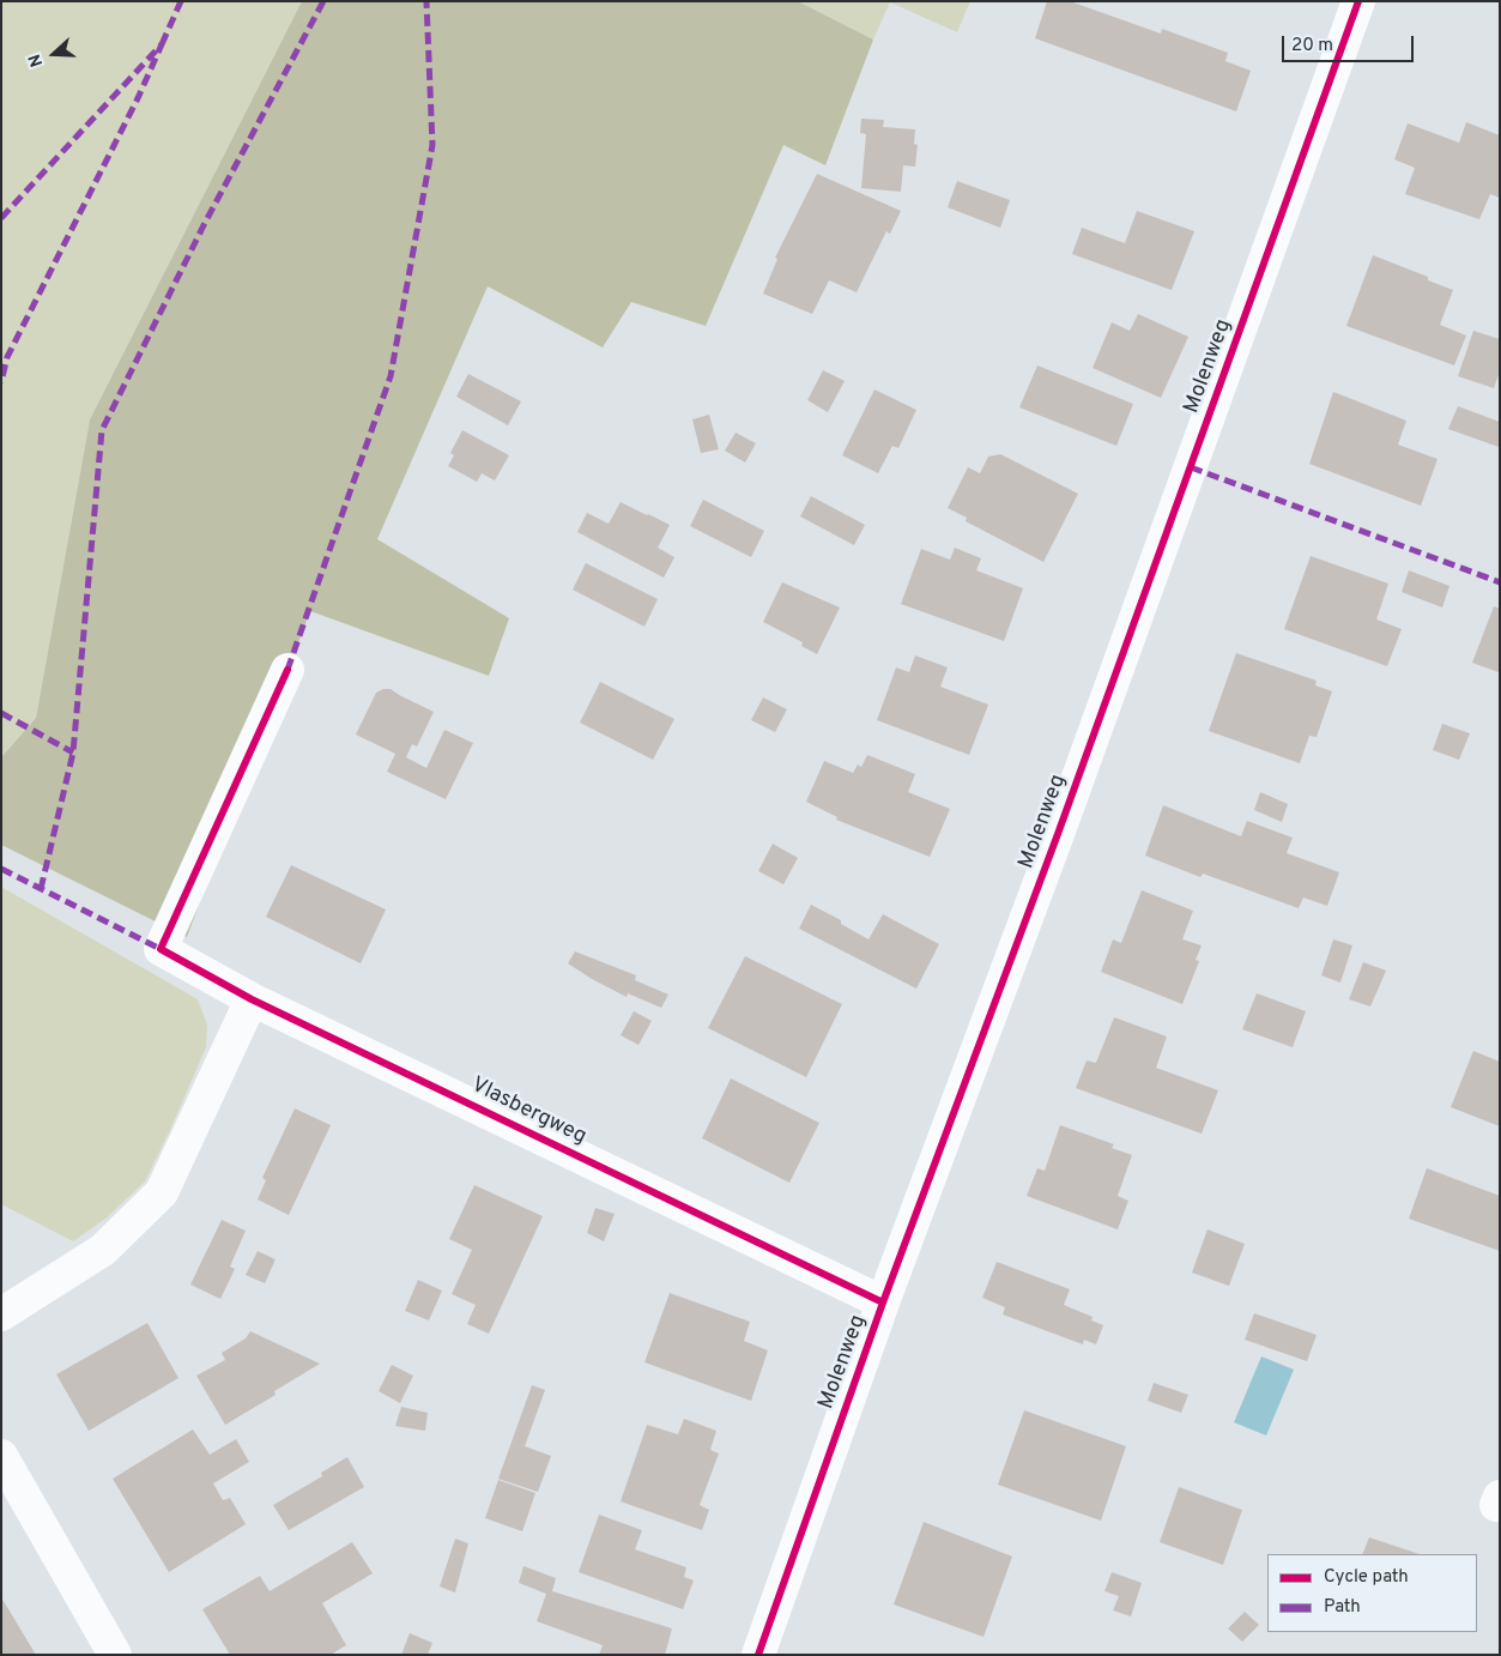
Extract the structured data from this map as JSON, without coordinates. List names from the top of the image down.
{
  "streets": {
    "street": ["Molenweg", "Vlasbergweg"]
  },
  "crossings": [
    ["Molenweg", "Vlasbergweg"]
  ],
  "legend": ["Cycle path", "Path"],
  "scale_bar": "20 m",
  "north": "left"
}
